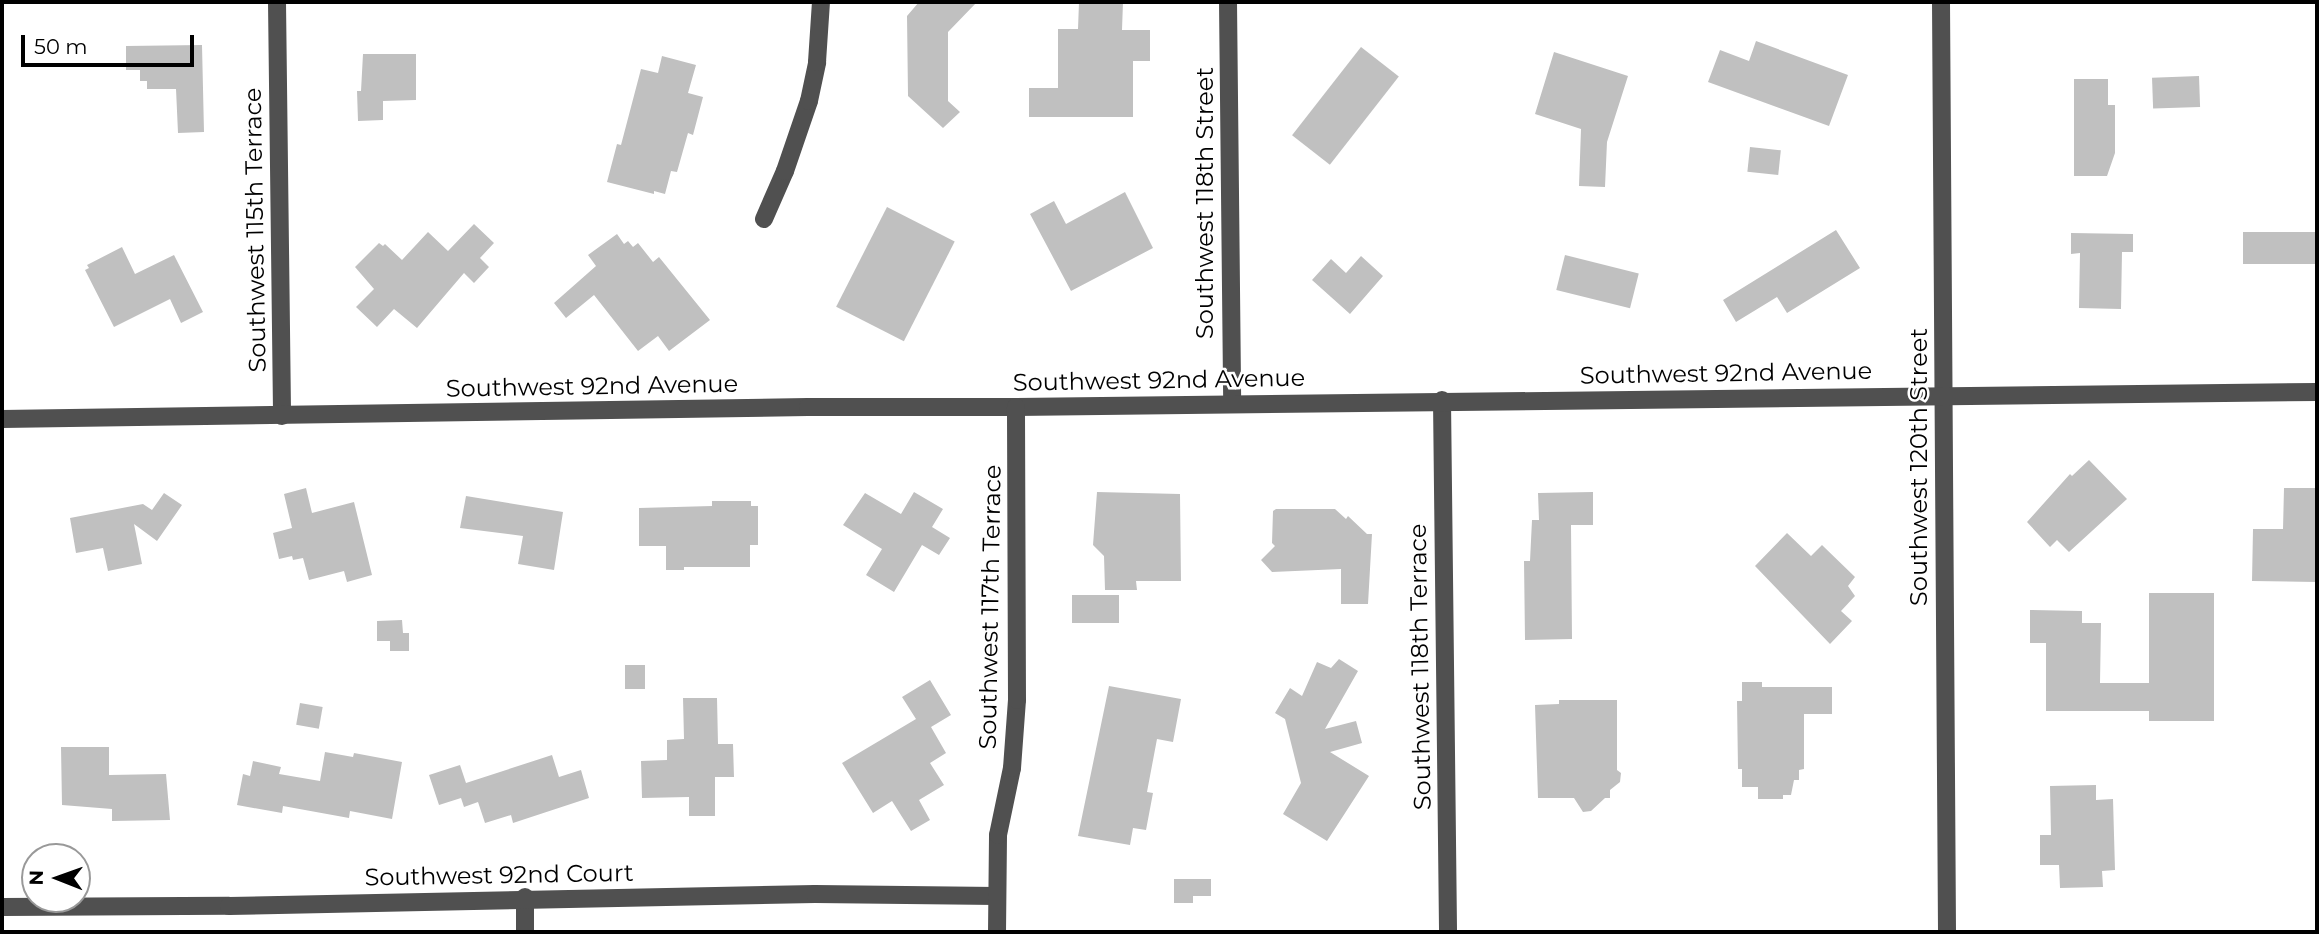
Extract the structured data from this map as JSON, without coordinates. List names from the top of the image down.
{
  "streets": {
    "street": [
      "Southwest 118th Street",
      "Southwest 115th Terrace",
      "Southwest 92nd Avenue",
      "Southwest 120th Street",
      "Southwest 117th Terrace",
      "Southwest 118th Terrace",
      "Southwest 92nd Court"
    ]
  },
  "crossings": [
    ["Southwest 118th Street", "Southwest 92nd Avenue"],
    ["Southwest 115th Terrace", "Southwest 92nd Avenue"],
    ["Southwest 92nd Avenue", "Southwest 120th Street"],
    ["Southwest 92nd Avenue", "Southwest 117th Terrace"],
    ["Southwest 92nd Avenue", "Southwest 118th Terrace"],
    ["Southwest 117th Terrace", "Southwest 92nd Court"]
  ],
  "scale_bar": "50 m",
  "north": "left"
}
